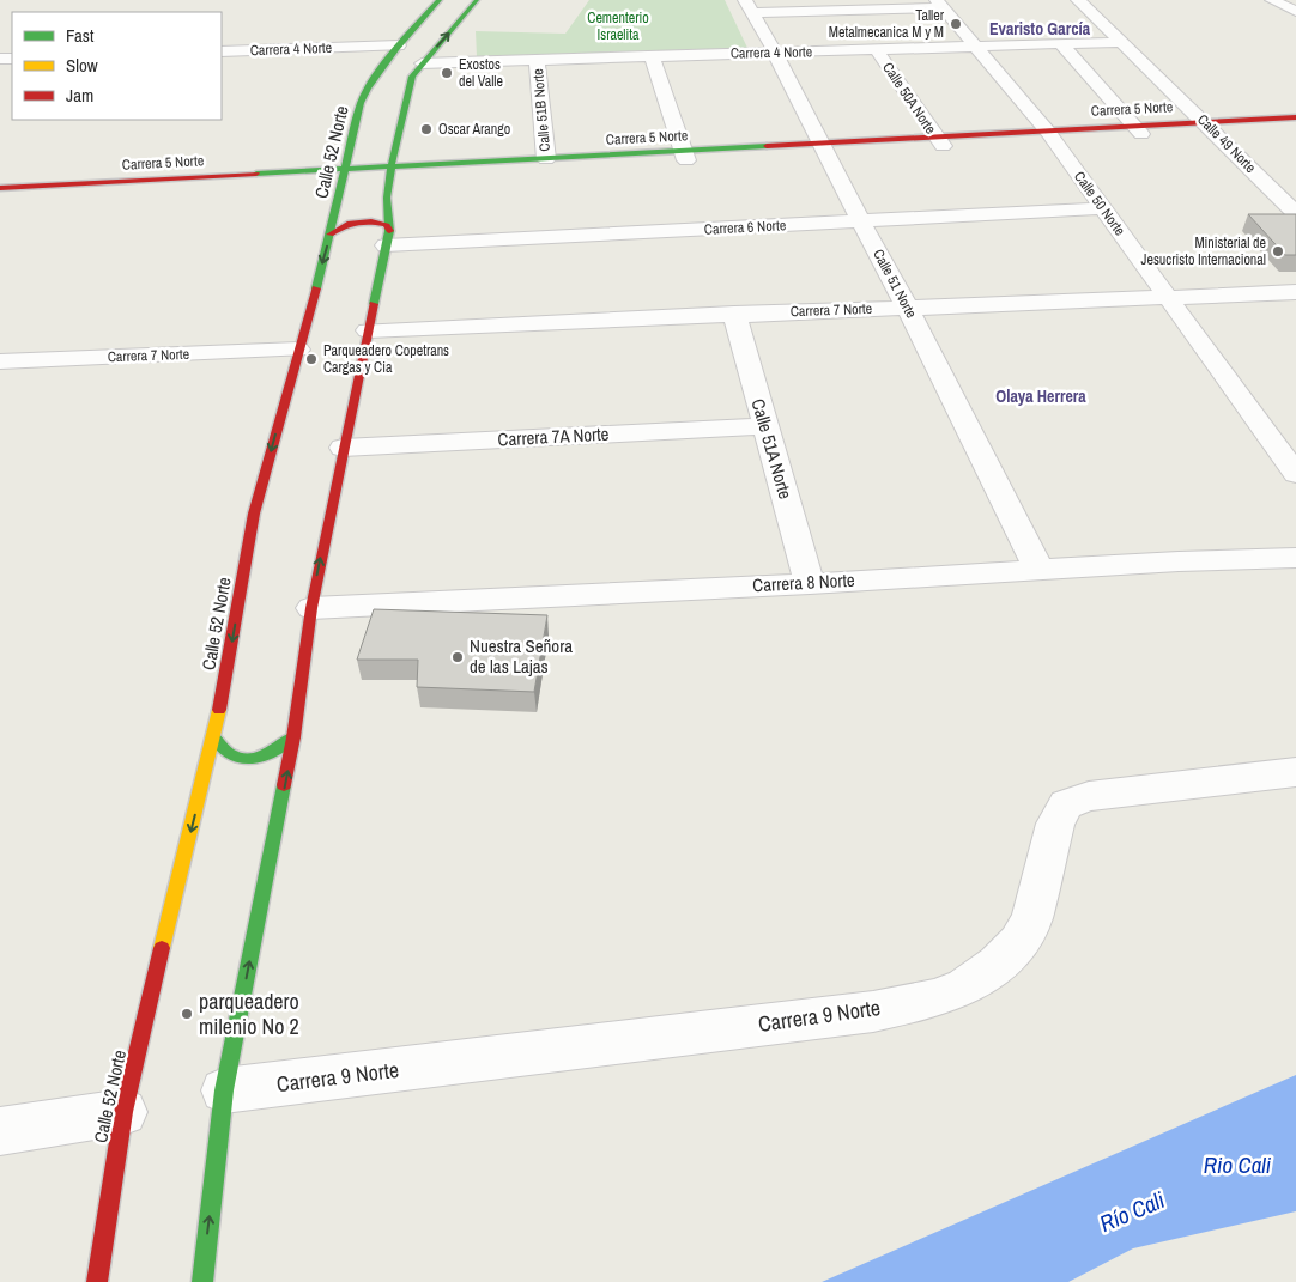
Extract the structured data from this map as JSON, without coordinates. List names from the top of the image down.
{
  "streets": {
    "main road": ["Carrera 5 Norte", "Calle 52 Norte"],
    "street": [
      "Carrera 4 Norte",
      "Calle 50A Norte",
      "Calle 51B Norte",
      "Calle 49 Norte",
      "Calle 50 Norte",
      "Carrera 6 Norte",
      "Calle 51 Norte",
      "Carrera 7 Norte",
      "Carrera 7A Norte",
      "Calle 51A Norte",
      "Carrera 8 Norte",
      "Carrera 9 Norte"
    ]
  },
  "crossings": [
    ["Carrera 4 Norte", "Calle 50A Norte"],
    ["Carrera 4 Norte", "Calle 51B Norte"],
    ["Carrera 4 Norte", "Calle 49 Norte"],
    ["Carrera 4 Norte", "Calle 52 Norte"],
    ["Carrera 4 Norte", "Calle 50 Norte"],
    ["Carrera 4 Norte", "Calle 51 Norte"],
    ["Calle 50A Norte", "Carrera 5 Norte"],
    ["Carrera 5 Norte", "Calle 51B Norte"],
    ["Carrera 5 Norte", "Calle 49 Norte"],
    ["Carrera 5 Norte", "Calle 52 Norte"],
    ["Carrera 5 Norte", "Calle 50 Norte"],
    ["Carrera 5 Norte", "Calle 51 Norte"],
    ["Calle 52 Norte", "Carrera 7 Norte"],
    ["Calle 50 Norte", "Carrera 6 Norte"],
    ["Calle 50 Norte", "Carrera 7 Norte"],
    ["Carrera 6 Norte", "Calle 51 Norte"],
    ["Calle 51 Norte", "Carrera 7 Norte"],
    ["Calle 51 Norte", "Carrera 8 Norte"],
    ["Carrera 7 Norte", "Calle 51A Norte"],
    ["Carrera 7A Norte", "Calle 51A Norte"],
    ["Calle 51A Norte", "Carrera 8 Norte"]
  ],
  "districts": ["Evaristo García", "Olaya Herrera"],
  "water": ["Rio Cali", "Río Cali"],
  "parks": ["Cementerio Israelita"],
  "places": [
    "Taller Metalmecanica M y M",
    "Exostos del Valle",
    "Oscar Arango",
    "Ministerial de Jesucristo Internacional",
    "Parqueadero Copetrans Cargas y Cia",
    "Nuestra Señora de las Lajas",
    "parqueadero milenio No 2"
  ],
  "legend": ["Fast", "Slow", "Jam"]
}
